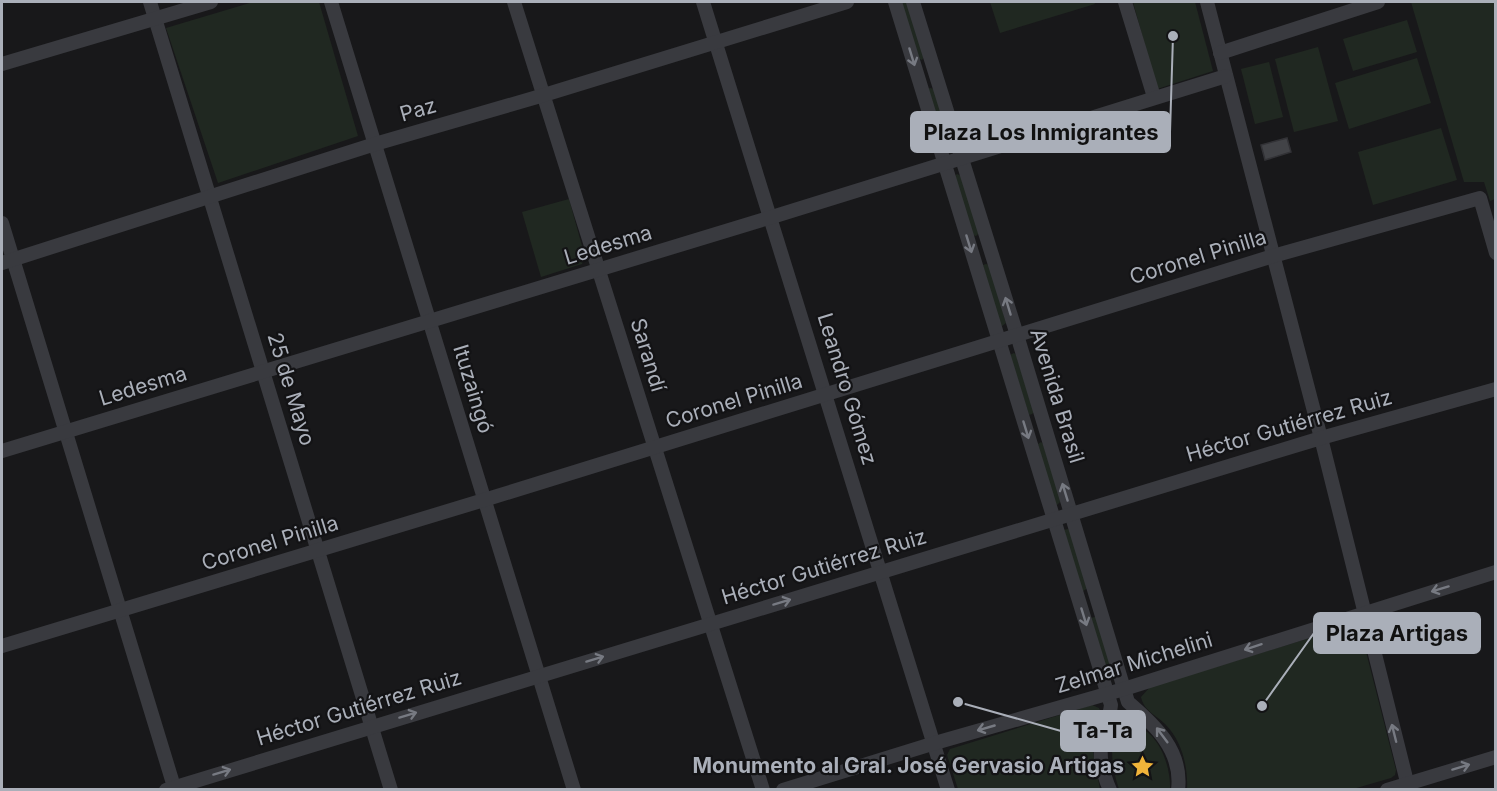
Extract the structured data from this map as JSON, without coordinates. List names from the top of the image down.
{
  "streets": {
    "street": [
      "Paz",
      "Ledesma",
      "Coronel Pinilla",
      "Sarandí",
      "25 de Mayo",
      "Ituzaingó",
      "Leandro Gómez",
      "Avenida Brasil",
      "Héctor Gutiérrez Ruiz",
      "Zelmar Michelini"
    ]
  },
  "crossings": [
    ["Paz", "Sarandí"],
    ["Paz", "25 de Mayo"],
    ["Paz", "Ituzaingó"],
    ["Paz", "Leandro Gómez"],
    ["Ledesma", "Sarandí"],
    ["Ledesma", "25 de Mayo"],
    ["Ledesma", "Ituzaingó"],
    ["Ledesma", "Leandro Gómez"],
    ["Ledesma", "Avenida Brasil"],
    ["Coronel Pinilla", "Sarandí"],
    ["Coronel Pinilla", "25 de Mayo"],
    ["Coronel Pinilla", "Ituzaingó"],
    ["Coronel Pinilla", "Leandro Gómez"],
    ["Coronel Pinilla", "Avenida Brasil"],
    ["Sarandí", "Héctor Gutiérrez Ruiz"],
    ["25 de Mayo", "Héctor Gutiérrez Ruiz"],
    ["Ituzaingó", "Héctor Gutiérrez Ruiz"],
    ["Leandro Gómez", "Héctor Gutiérrez Ruiz"],
    ["Leandro Gómez", "Zelmar Michelini"],
    ["Avenida Brasil", "Héctor Gutiérrez Ruiz"],
    ["Avenida Brasil", "Zelmar Michelini"]
  ],
  "one_way": ["Héctor Gutiérrez Ruiz", "Zelmar Michelini"],
  "places": {
    "other": ["Plaza Los Inmigrantes", "Ta-Ta", "Plaza Artigas"],
    "place": ["Monumento al Gral. José Gervasio Artigas"]
  }
}
